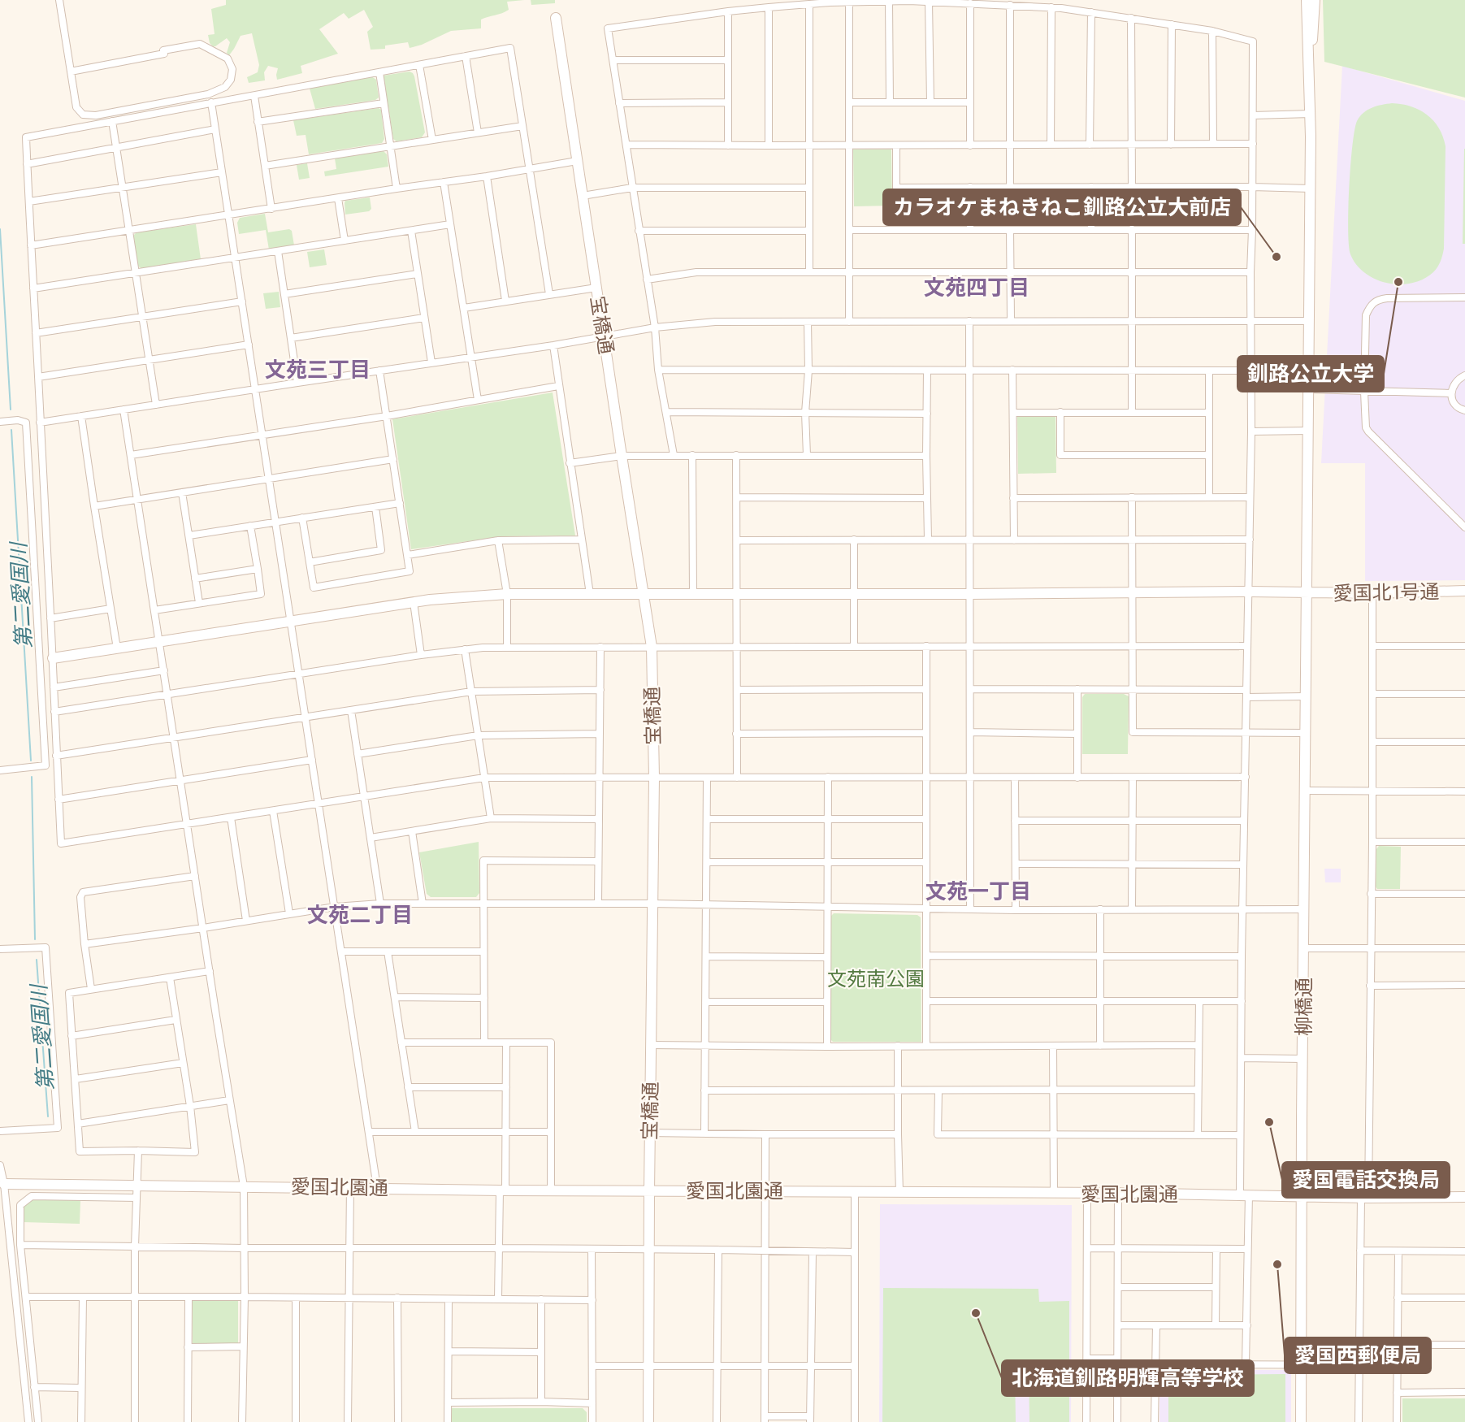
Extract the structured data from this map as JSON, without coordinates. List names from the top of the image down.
{
  "streets": {
    "street": [
      "宝橋通",
      "愛国北1号通",
      "柳橋通",
      "愛国北園通"
    ]
  },
  "crossings": [
    ["宝橋通", "愛国北1号通"],
    ["宝橋通", "愛国北園通"],
    ["愛国北1号通", "柳橋通"],
    ["柳橋通", "愛国北園通"]
  ],
  "districts": [
    "文苑四丁目",
    "文苑三丁目",
    "文苑一丁目",
    "文苑二丁目"
  ],
  "water": ["第二愛国川"],
  "parks": ["文苑南公園"],
  "places": [
    "カラオケまねきねこ釧路公立大前店",
    "釧路公立大学",
    "愛国電話交換局",
    "愛国西郵便局",
    "北海道釧路明輝高等学校"
  ]
}
